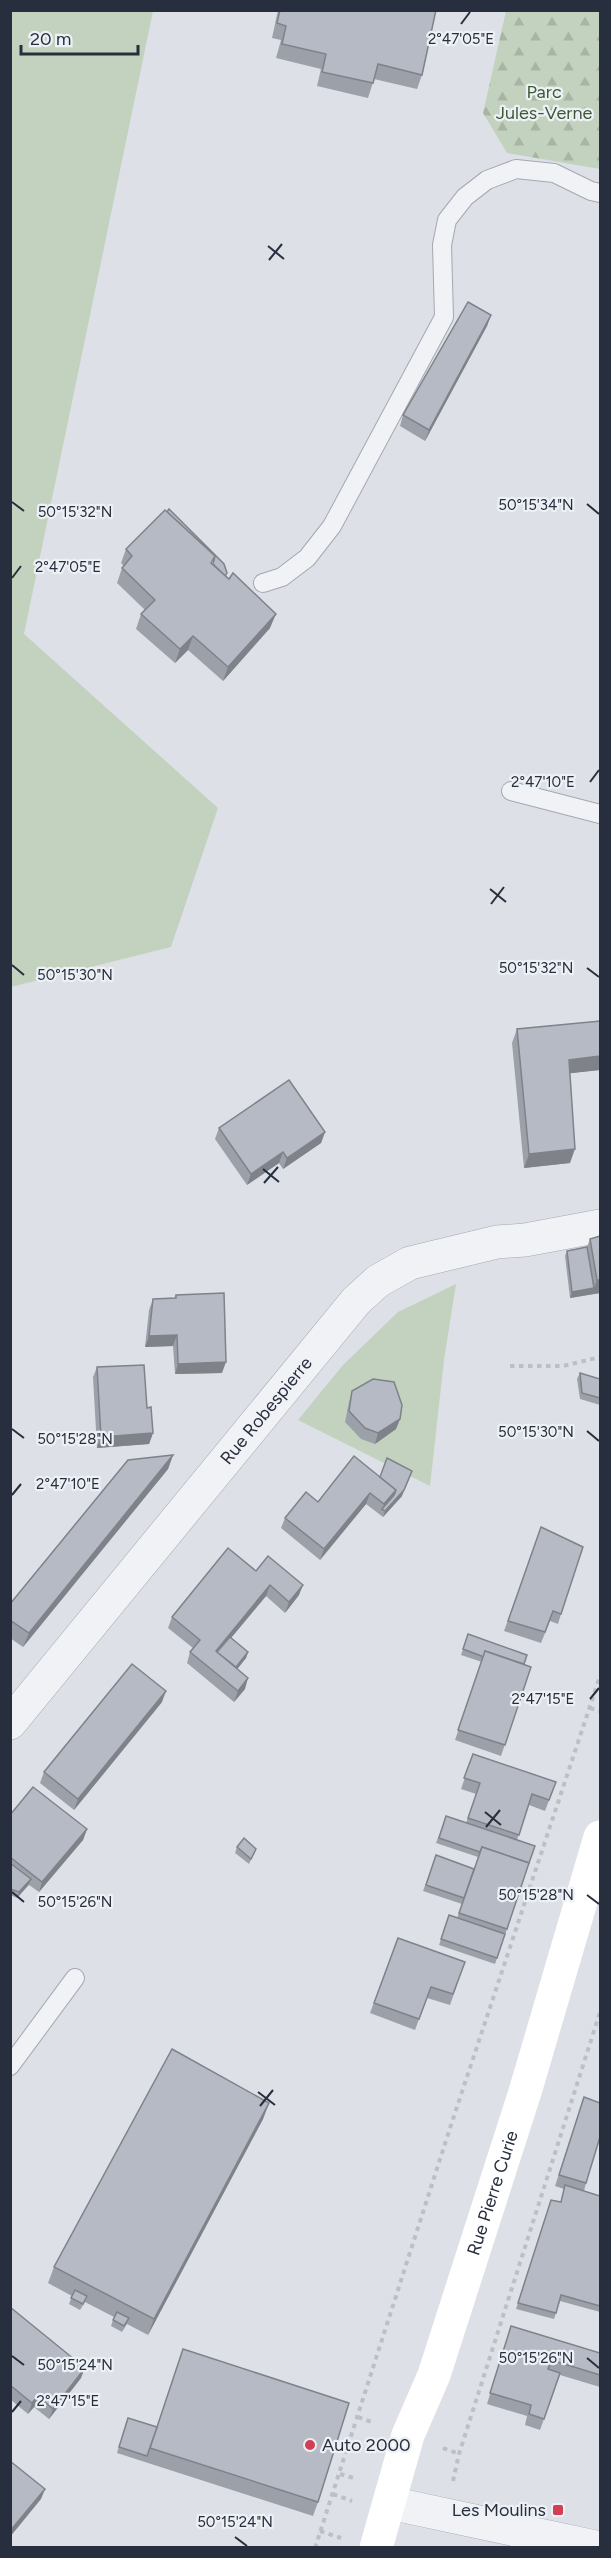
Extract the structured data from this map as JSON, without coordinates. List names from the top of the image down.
{
  "streets": {
    "main road": ["Rue Pierre Curie"],
    "street": ["Rue Robespierre"]
  },
  "parks": ["Parc Jules-Verne"],
  "places": {
    "other": ["Auto 2000"],
    "transit": ["Les Moulins"]
  },
  "scale_bar": "20 m",
  "coordinates": [
    "2°47'05\"E",
    "50°15'34\"N",
    "50°15'32\"N",
    "2°47'10\"E",
    "50°15'30\"N",
    "50°15'28\"N",
    "2°47'15\"E",
    "50°15'26\"N",
    "50°15'24\"N"
  ]
}
